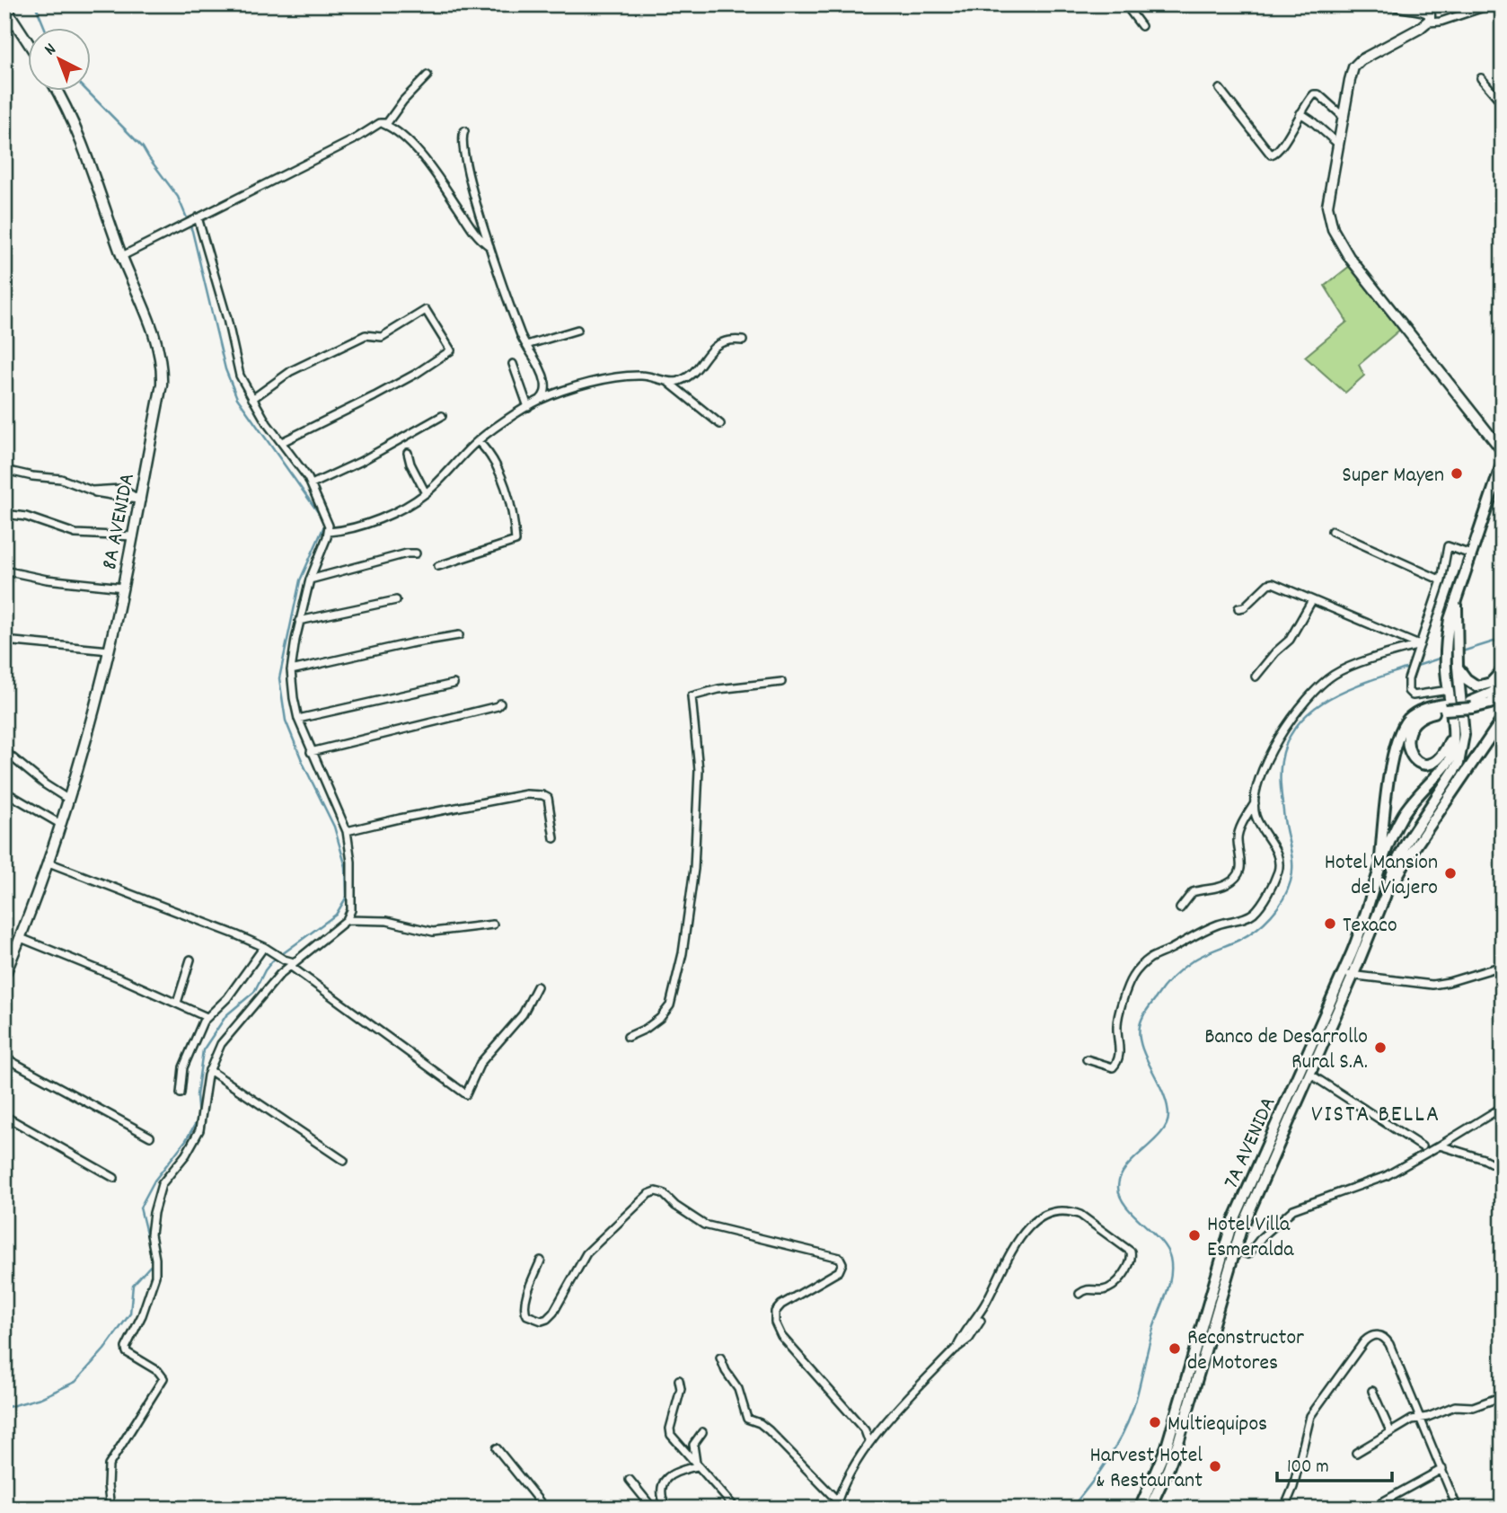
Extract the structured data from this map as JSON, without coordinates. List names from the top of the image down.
{
  "streets": {
    "main road": ["7A AVENIDA"],
    "street": ["8A AVENIDA"]
  },
  "districts": ["VISTA BELLA"],
  "places": [
    "Super Mayen",
    "Hotel Mansion del Viajero",
    "Texaco",
    "Banco de Desarrollo Rural S.A.",
    "Hotel Villa Esmeralda",
    "Reconstructor de Motores",
    "Multiequipos",
    "Harvest Hotel & Restaurant"
  ],
  "scale_bar": "100 m",
  "north": "top left"
}
